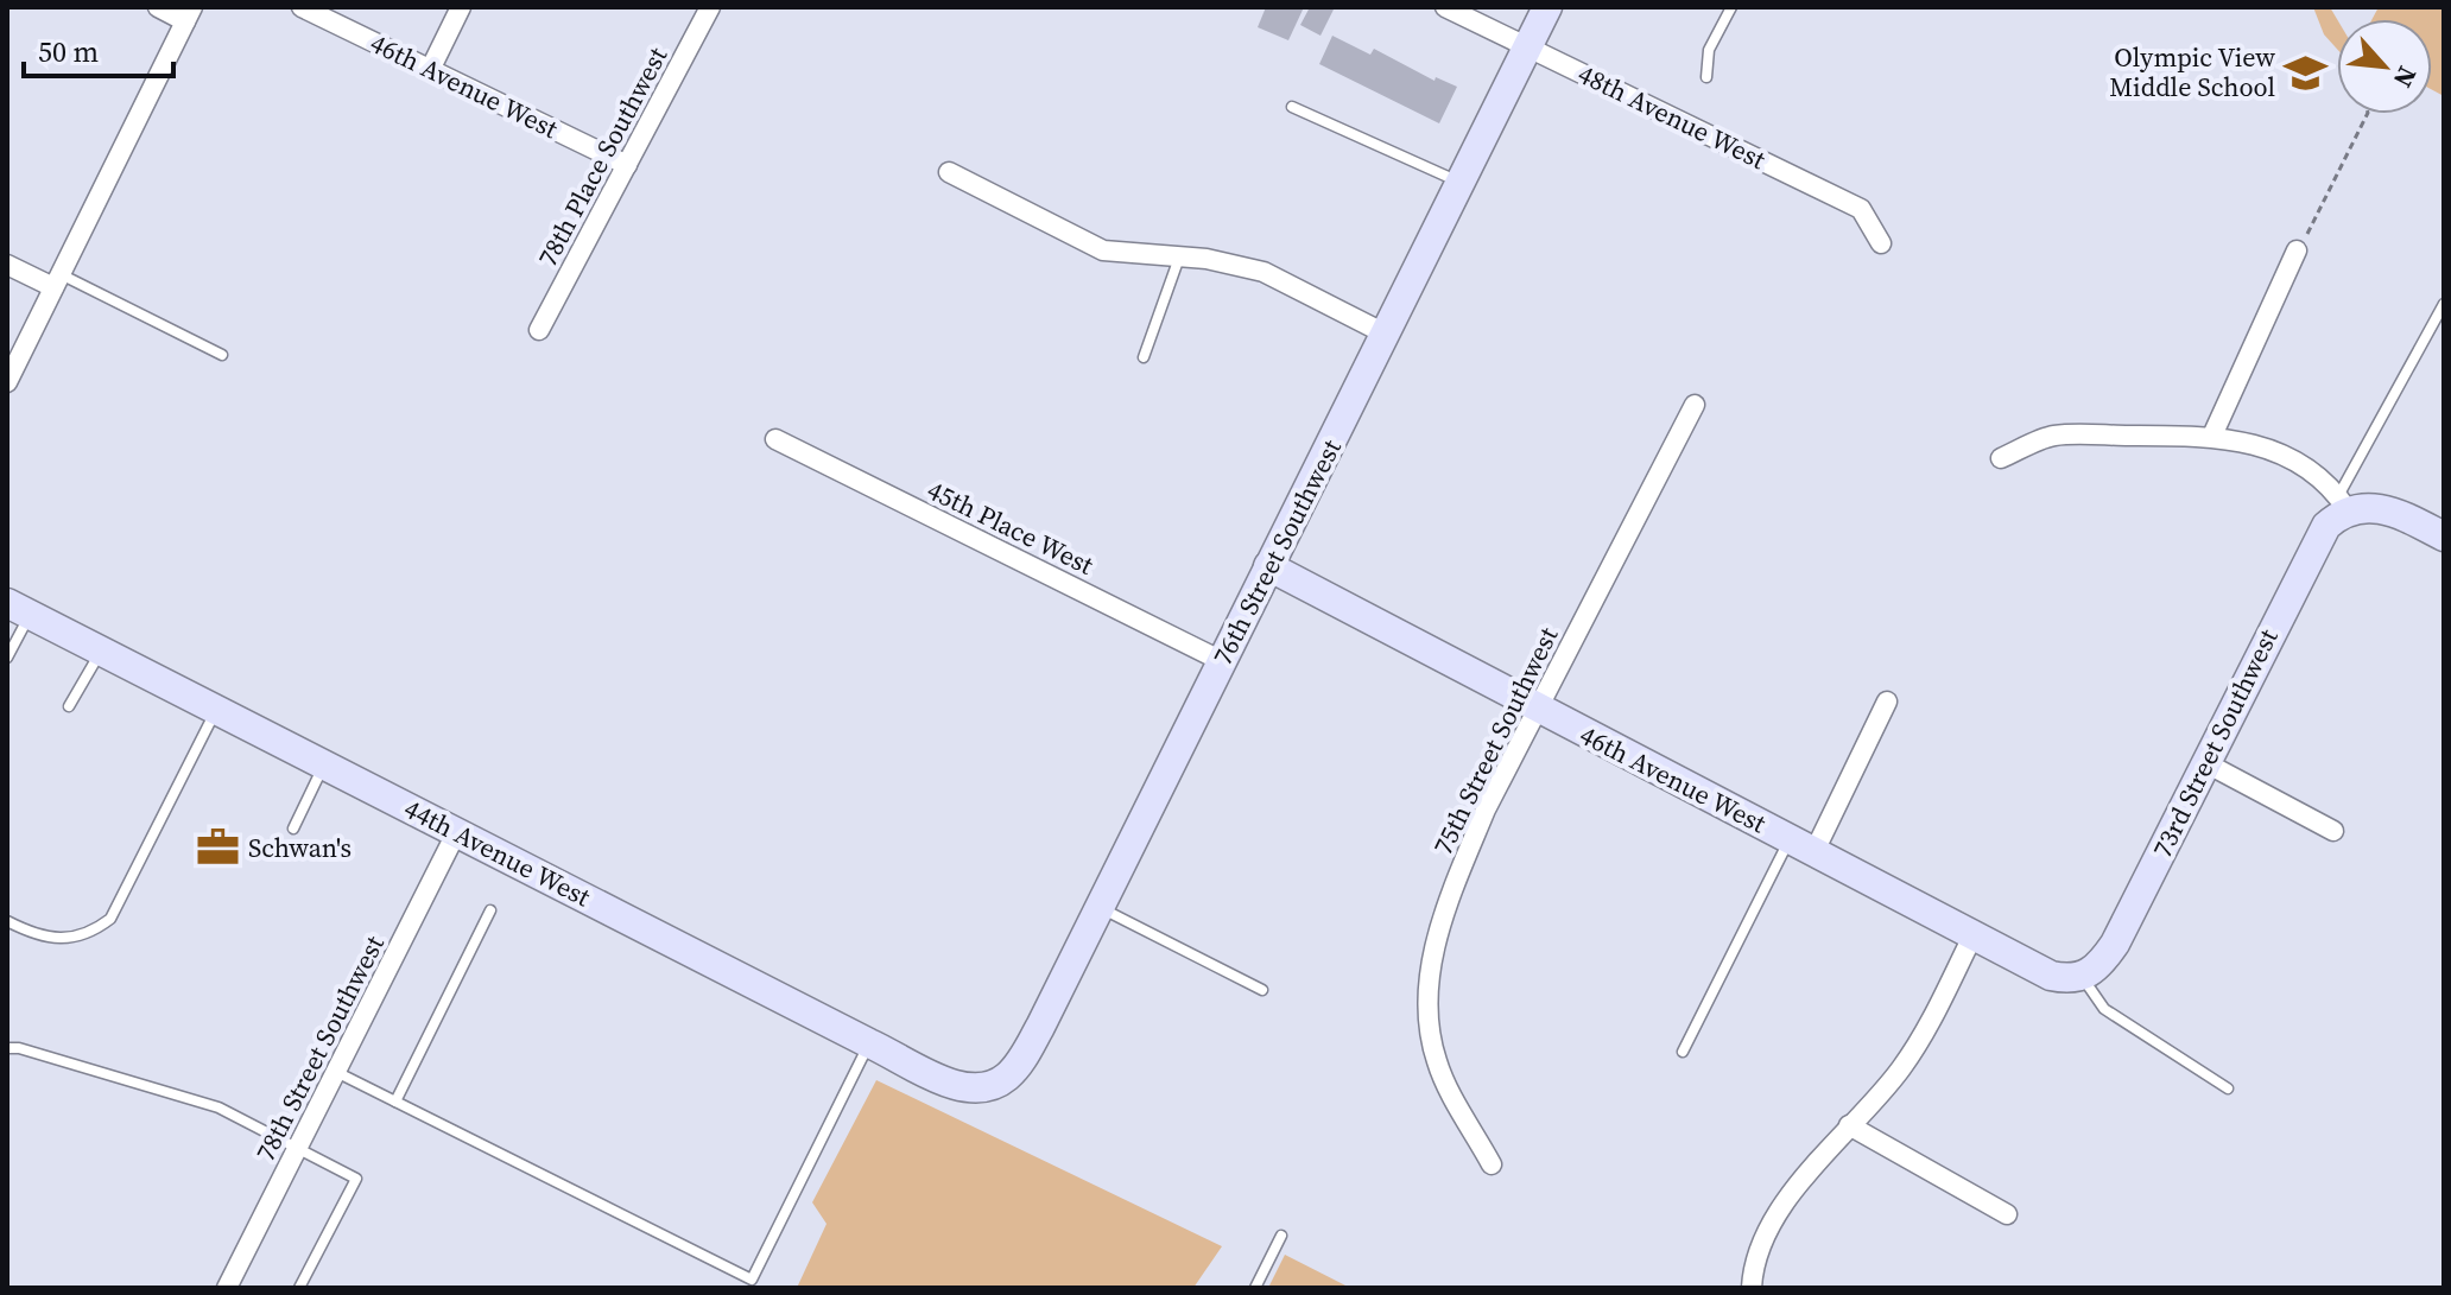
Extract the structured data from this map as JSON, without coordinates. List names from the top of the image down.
{
  "streets": {
    "street": [
      "46th Avenue West",
      "48th Avenue West",
      "78th Place Southwest",
      "45th Place West",
      "76th Street Southwest",
      "75th Street Southwest",
      "73rd Street Southwest",
      "44th Avenue West",
      "78th Street Southwest"
    ]
  },
  "crossings": [
    ["46th Avenue West", "78th Place Southwest"],
    ["46th Avenue West", "76th Street Southwest"],
    ["46th Avenue West", "75th Street Southwest"],
    ["46th Avenue West", "73rd Street Southwest"],
    ["48th Avenue West", "76th Street Southwest"],
    ["45th Place West", "76th Street Southwest"],
    ["76th Street Southwest", "44th Avenue West"],
    ["44th Avenue West", "78th Street Southwest"]
  ],
  "places": {
    "school or university": ["Olympic View Middle School"],
    "office": ["Schwan's"]
  },
  "scale_bar": "50 m",
  "north": "bottom right"
}
